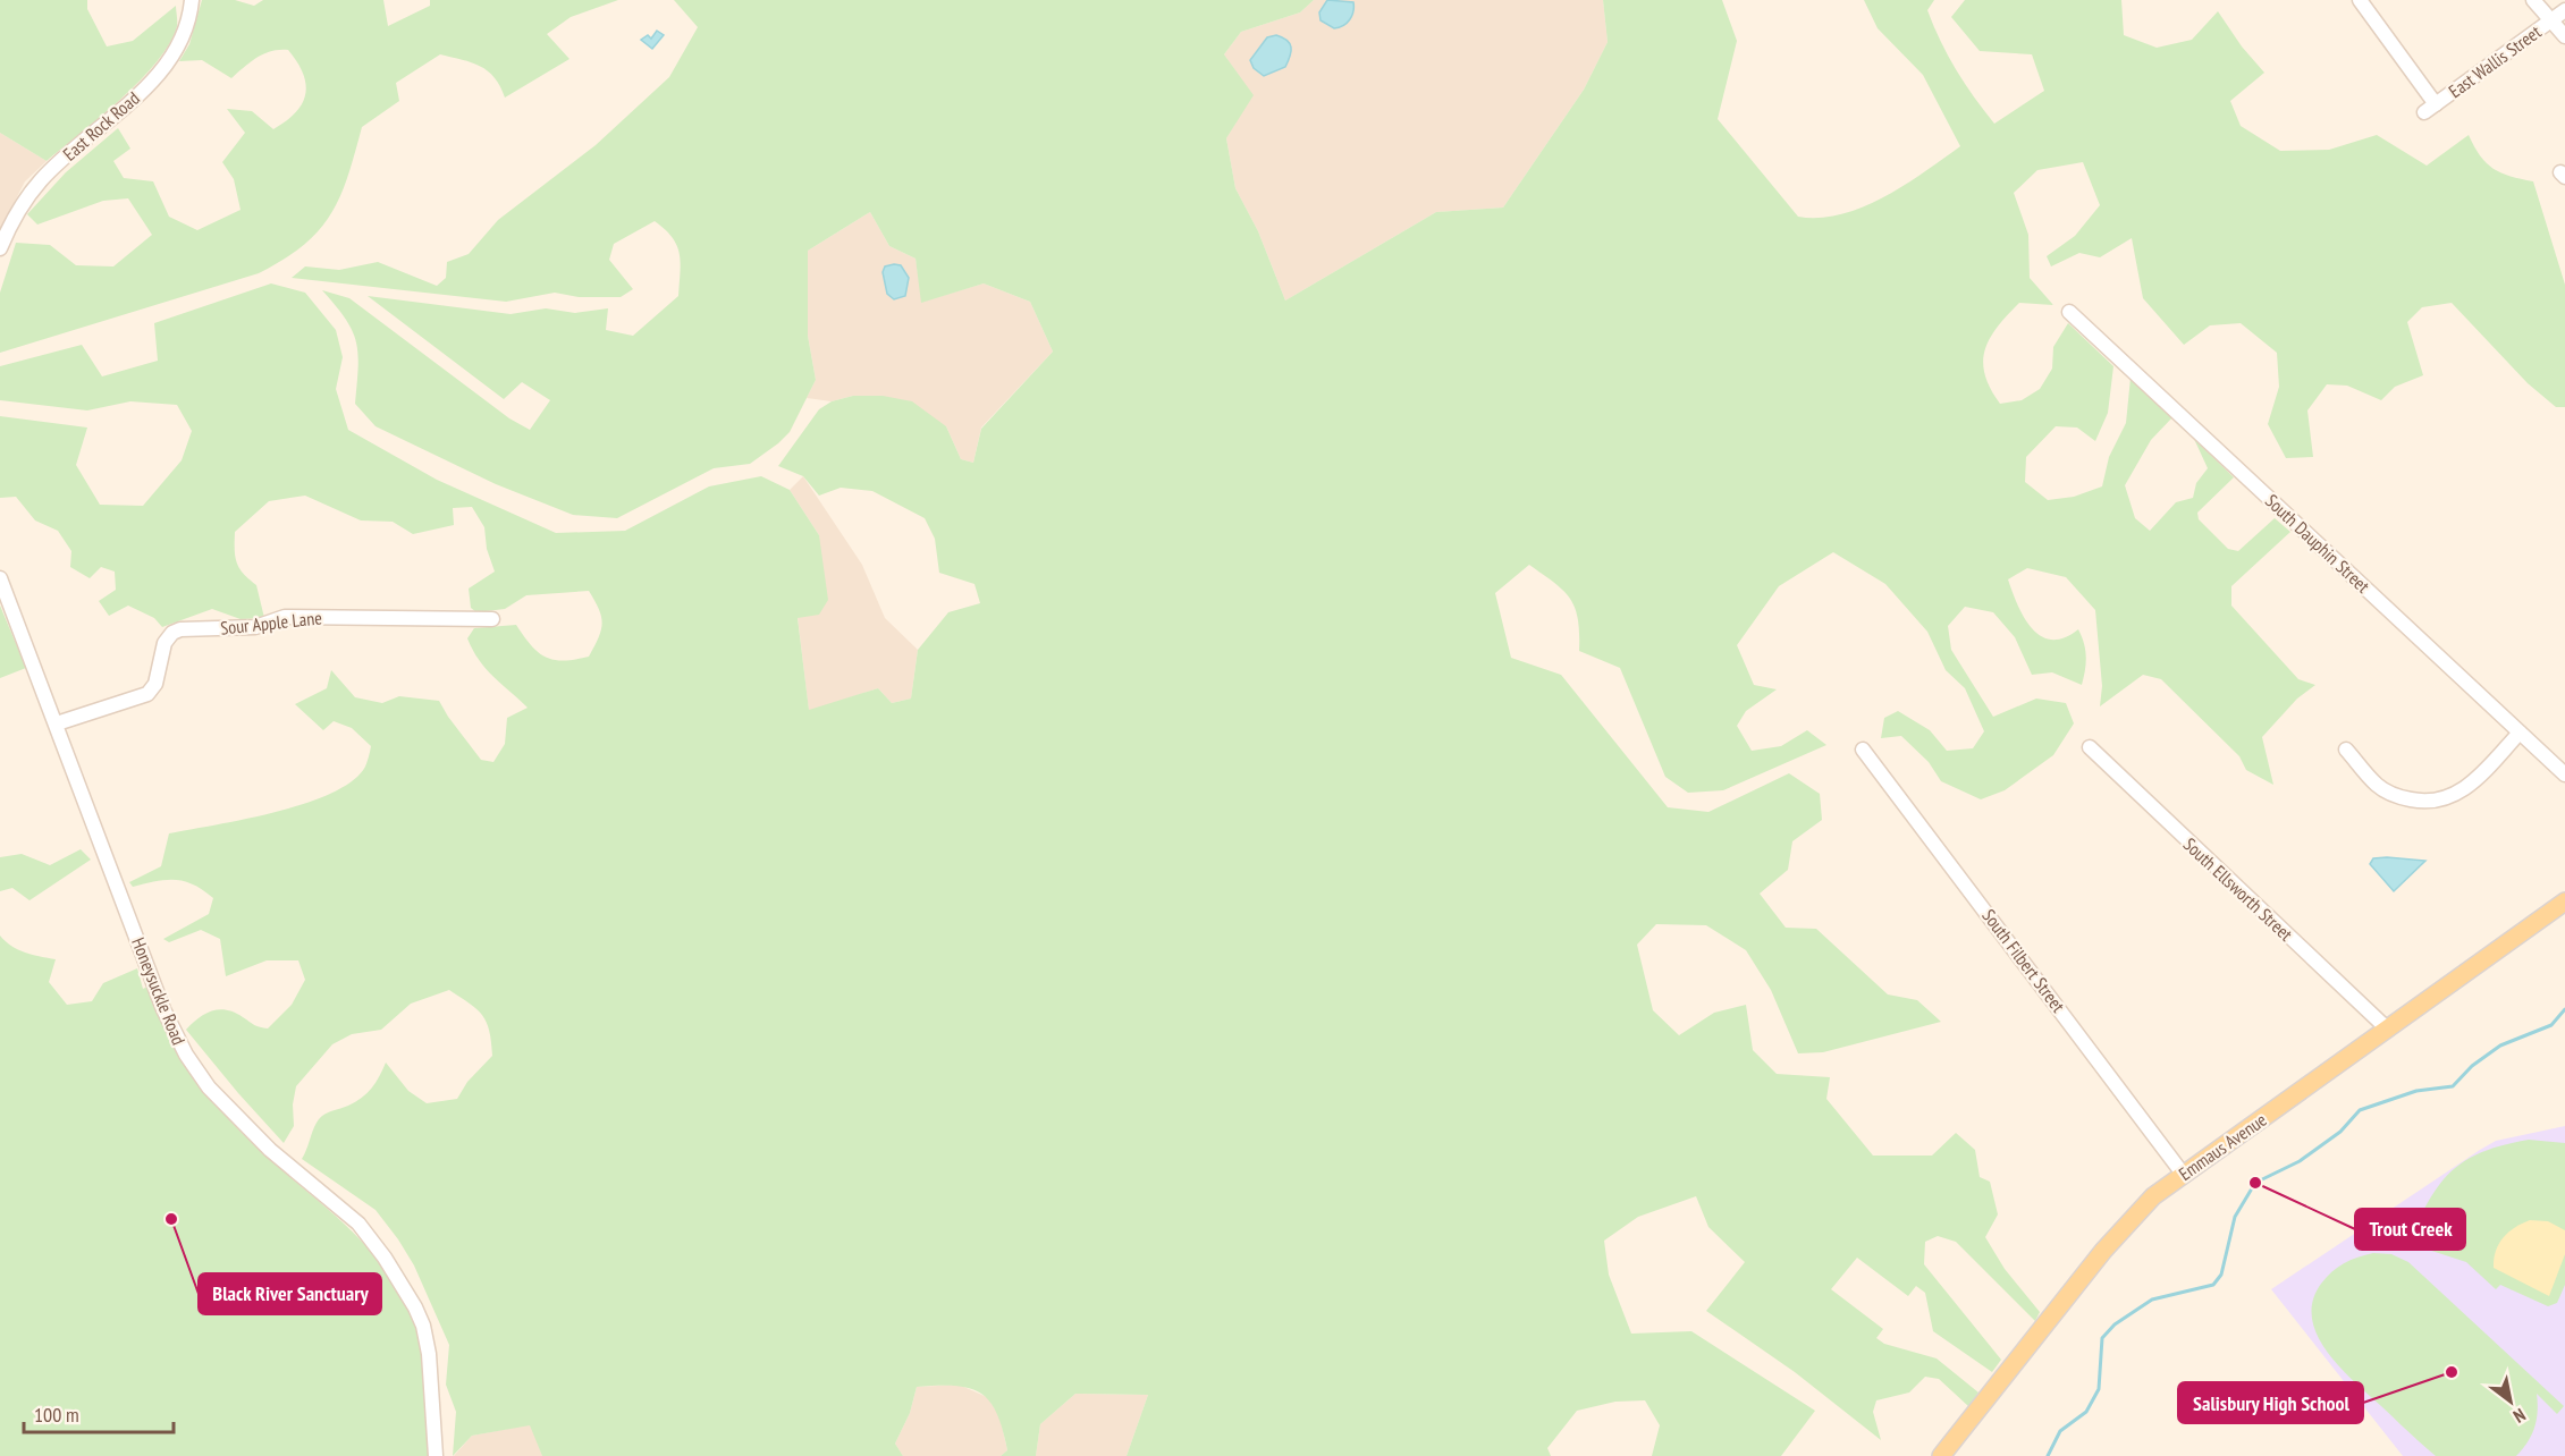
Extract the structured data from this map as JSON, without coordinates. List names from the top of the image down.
{
  "streets": {
    "main road": ["Emmaus Avenue"],
    "street": [
      "East Wallis Street",
      "East Rock Road",
      "South Dauphin Street",
      "Sour Apple Lane",
      "South Ellsworth Street",
      "South Filbert Street",
      "Honeysuckle Road"
    ]
  },
  "crossings": [
    ["Sour Apple Lane", "Honeysuckle Road"],
    ["South Ellsworth Street", "Emmaus Avenue"],
    ["South Filbert Street", "Emmaus Avenue"]
  ],
  "places": ["Trout Creek", "Black River Sanctuary", "Salisbury High School"],
  "scale_bar": "100 m",
  "north": "bottom right"
}
